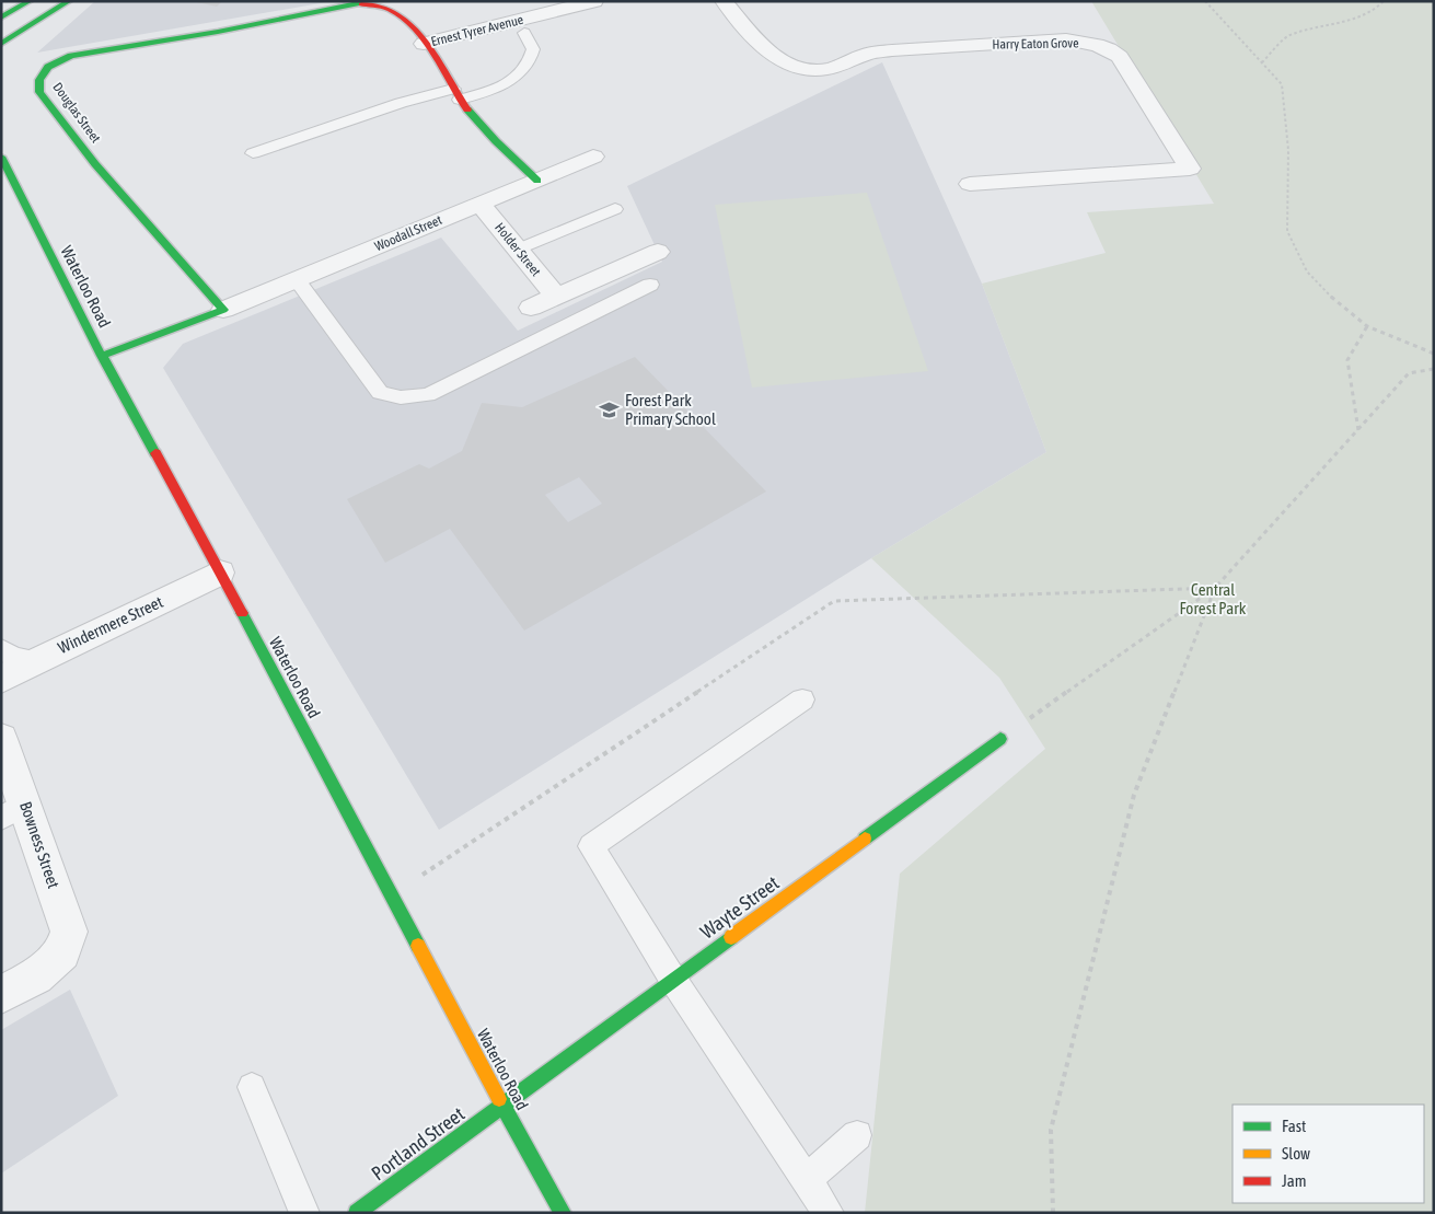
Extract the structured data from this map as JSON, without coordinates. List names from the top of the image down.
{
  "streets": {
    "main road": [
      "Douglas Street",
      "Waterloo Road",
      "Wayte Street",
      "Portland Street"
    ],
    "street": [
      "Ernest Tyrer Avenue",
      "Harry Eaton Grove",
      "Woodall Street",
      "Holder Street",
      "Windermere Street",
      "Bowness Street"
    ]
  },
  "crossings": [
    ["Ernest Tyrer Avenue", "Douglas Street"],
    ["Douglas Street", "Woodall Street"],
    ["Woodall Street", "Holder Street"],
    ["Waterloo Road", "Windermere Street"],
    ["Waterloo Road", "Wayte Street"],
    ["Waterloo Road", "Portland Street"],
    ["Wayte Street", "Portland Street"]
  ],
  "parks": ["Central Forest Park"],
  "places": {
    "school or university": ["Forest Park Primary School"]
  },
  "legend": ["Fast", "Slow", "Jam"]
}
